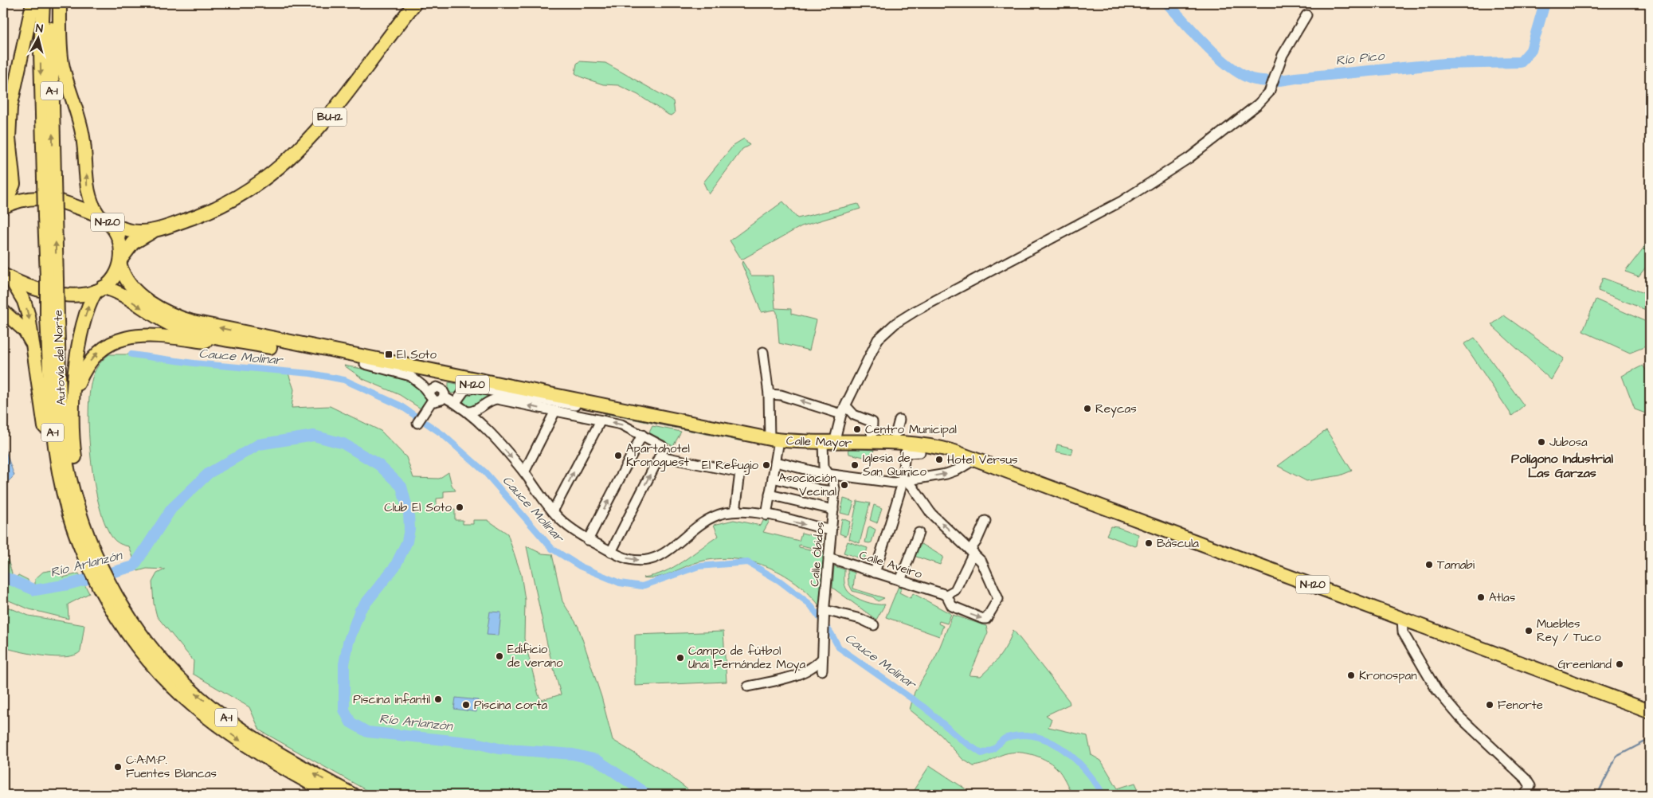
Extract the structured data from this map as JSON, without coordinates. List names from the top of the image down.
{
  "streets": {
    "highway": [
      "A-1",
      "BU-12",
      "N-120",
      "Autovía del Norte",
      "Calle Mayor"
    ],
    "street": ["Calle Óbidos", "Calle Aveiro"]
  },
  "crossings": [
    ["A-1", "Autovía del Norte"],
    ["BU-12", "N-120"],
    ["N-120", "Calle Mayor"],
    ["Calle Mayor", "Calle Óbidos"],
    ["Calle Óbidos", "Calle Aveiro"]
  ],
  "districts": ["Polígono Industrial Las Garzas"],
  "water": ["Río Pico", "Cauce Molinar", "Río Arlanzón"],
  "places": {
    "transit": ["El Soto"],
    "other": [
      "Reycas",
      "Centro Municipal",
      "Jubosa",
      "Apartahotel Kronoguest",
      "Hotel Versus",
      "El Refugio",
      "Iglesia de San Quirico",
      "Asociación Vecinal",
      "Club El Soto",
      "Báscula",
      "Tamabi",
      "Atlas",
      "Muebles Rey / Tuco",
      "Edificio de verano",
      "Campo de fútbol Unai Fernández Moya",
      "Greenland",
      "Kronospan",
      "Piscina infantil",
      "Piscina corta",
      "Fenorte",
      "C:A:M:P. Fuentes Blancas"
    ]
  },
  "north": "top"
}
